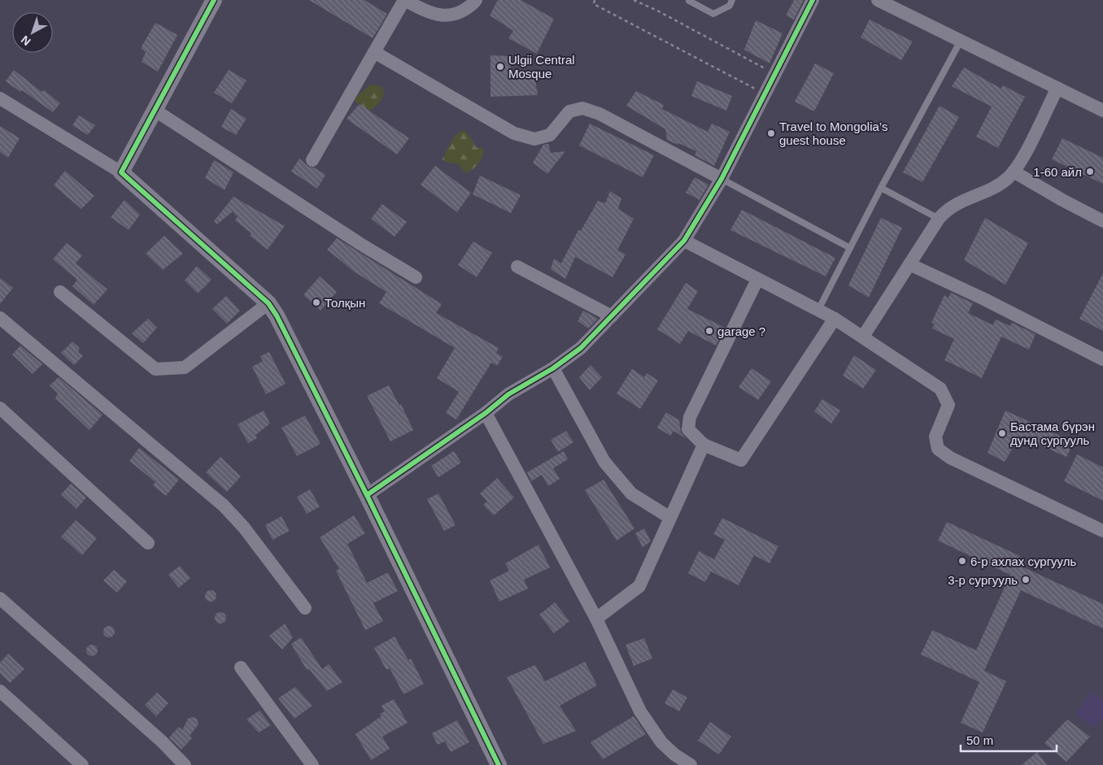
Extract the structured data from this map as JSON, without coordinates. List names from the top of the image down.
{
  "places": [
    "Ulgii Central Mosque",
    "Travel to Mongolia’s guest house",
    "1-60 айл",
    "Толқын",
    "garage ?",
    "Бастама бүрэн дунд сургууль",
    "6-р ахлах сургууль",
    "3-р сургууль"
  ],
  "scale_bar": "50 m",
  "north": "bottom left"
}
